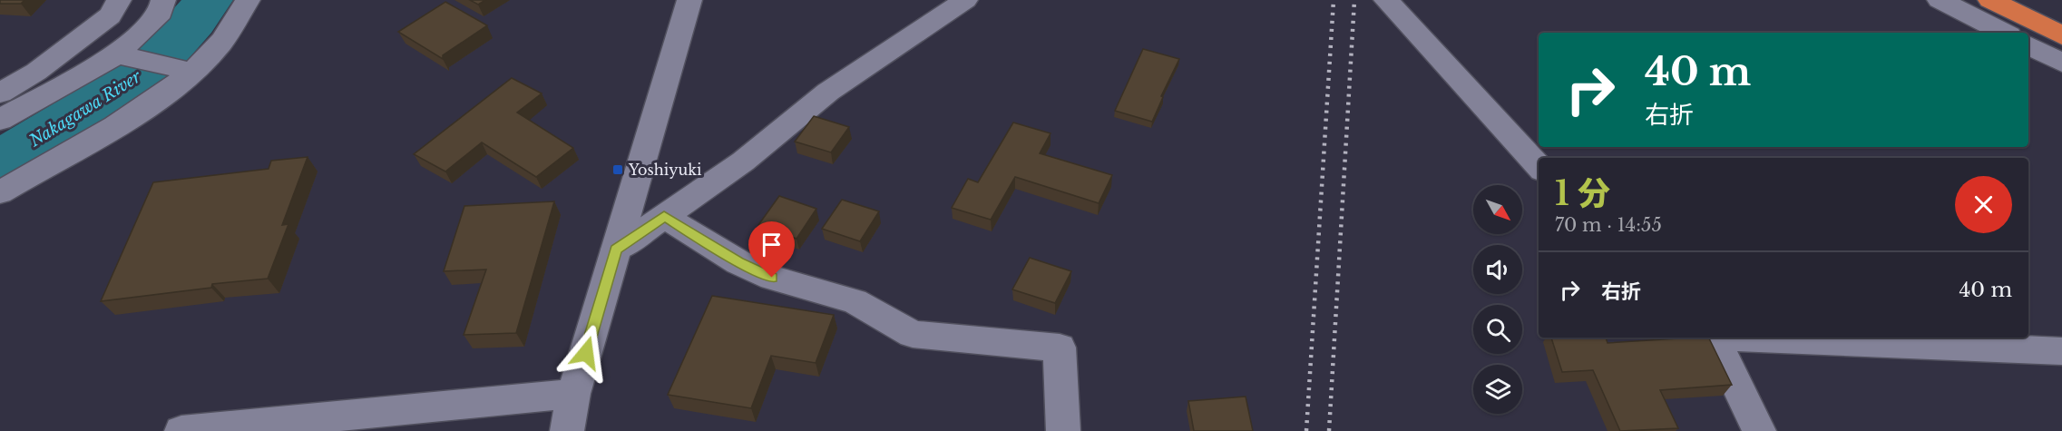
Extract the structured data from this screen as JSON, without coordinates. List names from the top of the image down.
{
  "water": ["Nakagawa River"],
  "places": {
    "transit": ["Yoshiyuki"]
  },
  "north": "bottom right",
  "page": {
    "turn": ["40 m", "右折"],
    "heading": ["1 分", "70 m · 14:55"],
    "list": [
      {
        "name": "右折",
        "value": "40 m"
      }
    ]
  }
}
